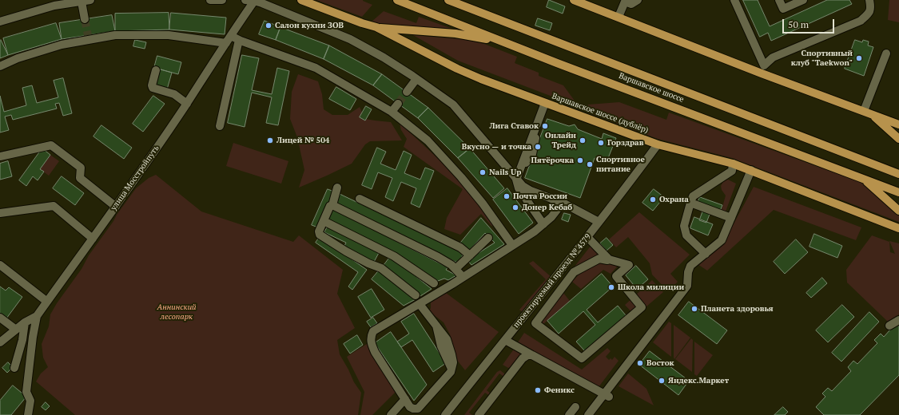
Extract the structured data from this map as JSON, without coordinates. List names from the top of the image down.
{
  "streets": {
    "main road": ["Варшавское шоссе", "Варшавское шоссе (дублёр)"],
    "street": ["улица Мосстройпуть", "проектируемый проезд № 4579"]
  },
  "crossings": [
    ["Варшавское шоссе (дублёр)", "проектируемый проезд № 4579"]
  ],
  "parks": ["Аннинский лесопарк"],
  "places": [
    "Салон кухни ЗОВ",
    "Спортивный клуб \"Taekwon\"",
    "Лига Ставок",
    "Лицей № 504",
    "Онлайн Трейд",
    "Горздрав",
    "Вкусно — и точка",
    "Пятёрочка",
    "Спортивное питание",
    "Nails Up",
    "Почта России",
    "Охрана",
    "Донер Кебаб",
    "Школа милиции",
    "Планета здоровья",
    "Восток",
    "Яндекс.Маркет",
    "Феникс"
  ],
  "scale_bar": "50 m"
}
